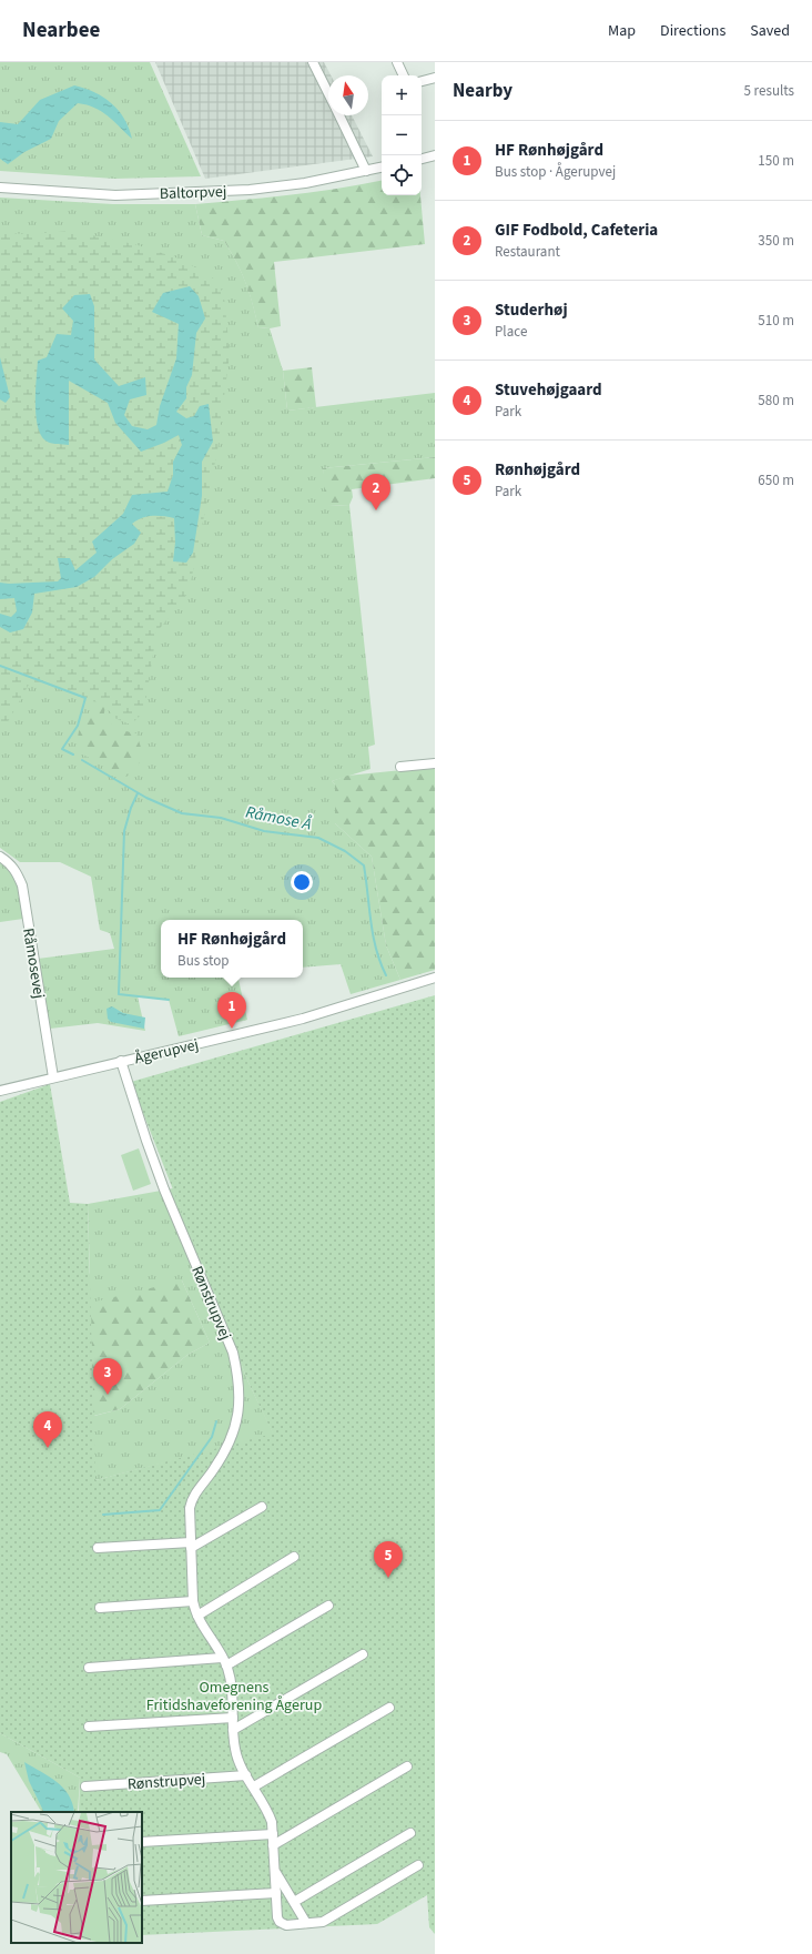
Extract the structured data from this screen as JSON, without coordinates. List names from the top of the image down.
{
  "streets": {
    "street": [
      "Baltorpvej",
      "Råmosevej",
      "Ågerupvej",
      "Rønstrupvej"
    ]
  },
  "crossings": [
    ["Råmosevej", "Ågerupvej"],
    ["Ågerupvej", "Rønstrupvej"]
  ],
  "water": ["Råmose Å"],
  "parks": ["Omegnens Fritidshaveforening Ågerup"],
  "north": "top",
  "page": {
    "header": "Nearbee",
    "nav": ["Map", "Directions", "Saved"],
    "heading": ["Nearby", "5 results"],
    "map_buttons": ["+", "−"],
    "list": [
      {
        "mark": "1",
        "name": "HF Rønhøjgård",
        "note": "Bus stop · Ågerupvej",
        "value": "150 m"
      },
      {
        "mark": "2",
        "name": "GIF Fodbold, Cafeteria",
        "note": "Restaurant",
        "value": "350 m"
      },
      {
        "mark": "3",
        "name": "Studerhøj",
        "note": "Place",
        "value": "510 m"
      },
      {
        "mark": "4",
        "name": "Stuvehøjgaard",
        "note": "Park",
        "value": "580 m"
      },
      {
        "mark": "5",
        "name": "Rønhøjgård",
        "note": "Park",
        "value": "650 m"
      }
    ],
    "pins": [
      "2",
      "1",
      "3",
      "4",
      "5"
    ],
    "popup": ["HF Rønhøjgård", "Bus stop"]
  }
}
